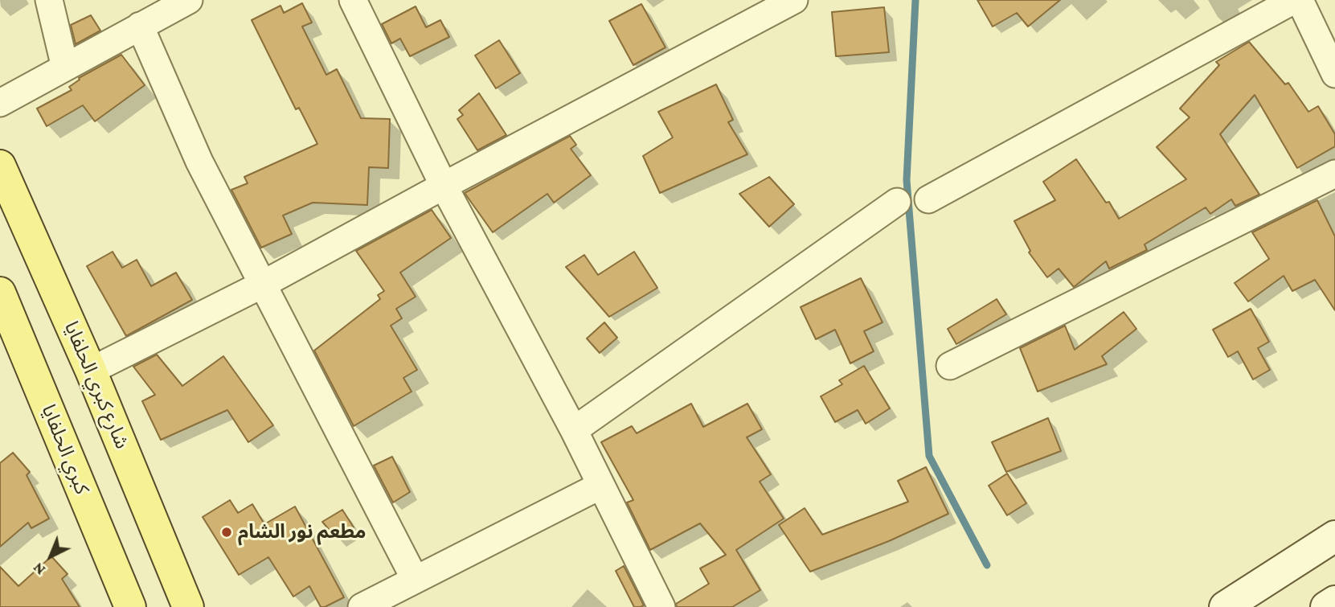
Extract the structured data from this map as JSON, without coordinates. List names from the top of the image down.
{
  "streets": {
    "main road": ["شارع كبري الحلفايا", "كبري الحلفايا"]
  },
  "places": ["مطعم نور الشام"],
  "north": "bottom left"
}
